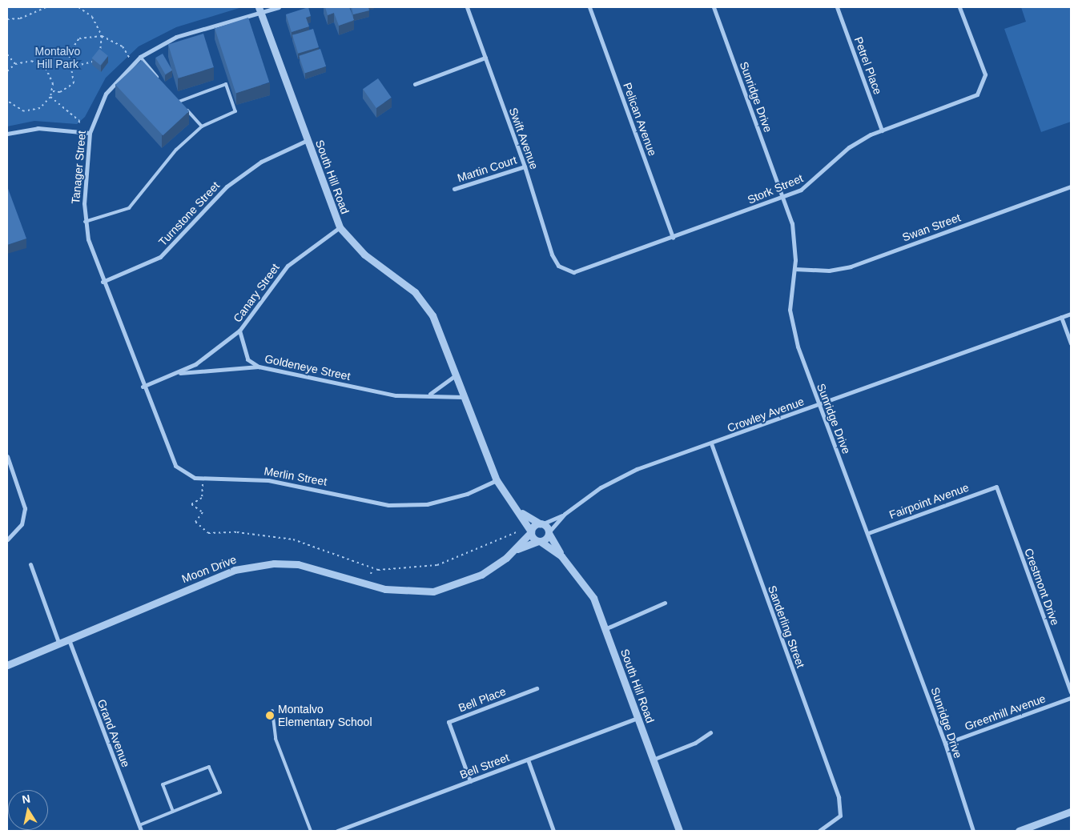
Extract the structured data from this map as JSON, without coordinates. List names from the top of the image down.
{
  "streets": {
    "street": [
      "Petrel Place",
      "Sunridge Drive",
      "Pelican Avenue",
      "Swift Avenue",
      "Tanager Street",
      "Martin Court",
      "South Hill Road",
      "Stork Street",
      "Turnstone Street",
      "Swan Street",
      "Canary Street",
      "Goldeneye Street",
      "Crowley Avenue",
      "Merlin Street",
      "Fairpoint Avenue",
      "Moon Drive",
      "Crestmont Drive",
      "Sanderling Street",
      "Bell Place",
      "Greenhill Avenue",
      "Grand Avenue",
      "Bell Street"
    ]
  },
  "crossings": [
    ["Petrel Place", "Stork Street"],
    ["Sunridge Drive", "Stork Street"],
    ["Sunridge Drive", "Swan Street"],
    ["Sunridge Drive", "Crowley Avenue"],
    ["Sunridge Drive", "Fairpoint Avenue"],
    ["Sunridge Drive", "Greenhill Avenue"],
    ["Pelican Avenue", "Stork Street"],
    ["Swift Avenue", "Martin Court"],
    ["Swift Avenue", "Stork Street"],
    ["Tanager Street", "South Hill Road"],
    ["Tanager Street", "Turnstone Street"],
    ["Tanager Street", "Canary Street"],
    ["Tanager Street", "Merlin Street"],
    ["South Hill Road", "Turnstone Street"],
    ["South Hill Road", "Canary Street"],
    ["South Hill Road", "Goldeneye Street"],
    ["South Hill Road", "Crowley Avenue"],
    ["South Hill Road", "Merlin Street"],
    ["South Hill Road", "Moon Drive"],
    ["South Hill Road", "Bell Street"],
    ["Canary Street", "Goldeneye Street"],
    ["Canary Street", "Merlin Street"],
    ["Crowley Avenue", "Moon Drive"],
    ["Crowley Avenue", "Sanderling Street"],
    ["Fairpoint Avenue", "Crestmont Drive"],
    ["Moon Drive", "Grand Avenue"],
    ["Bell Place", "Bell Street"]
  ],
  "parks": ["Montalvo Hill Park"],
  "places": ["Montalvo Elementary School"],
  "north": "top"
}
